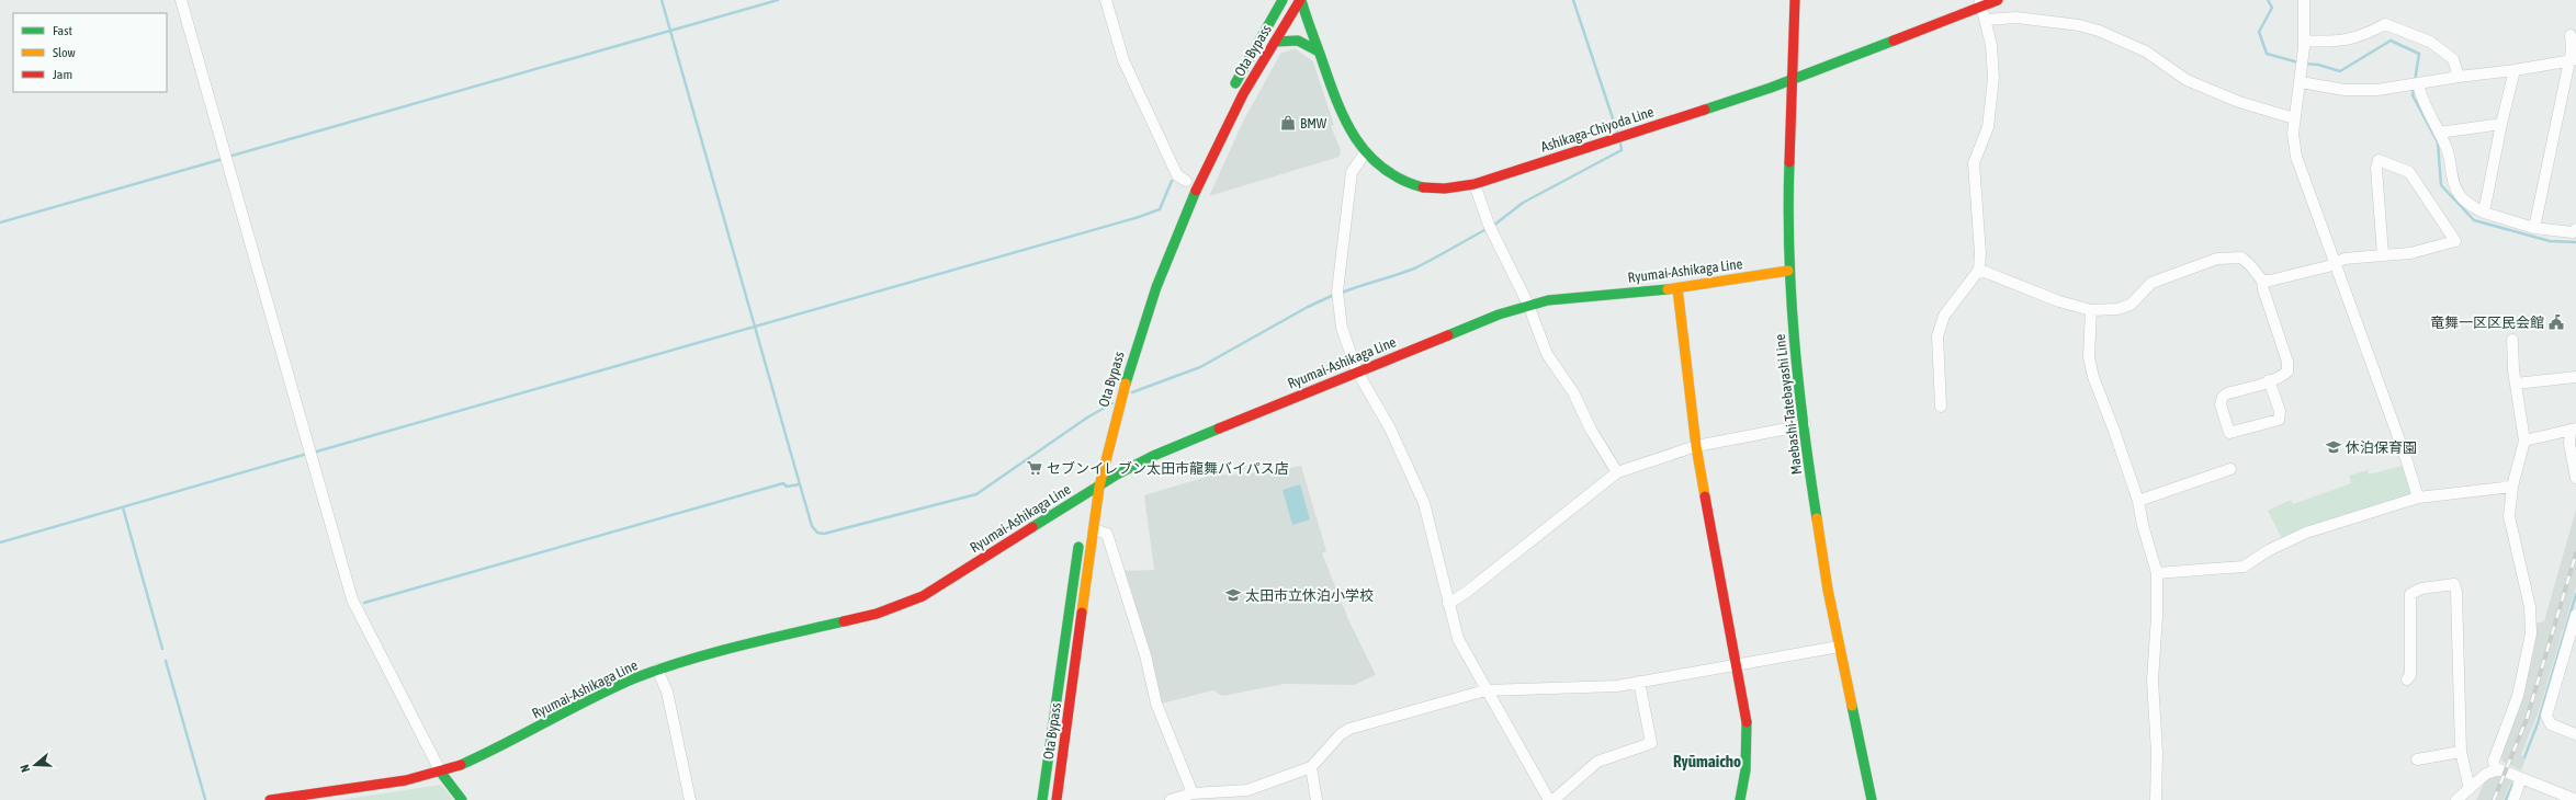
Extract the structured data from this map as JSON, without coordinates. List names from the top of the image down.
{
  "streets": {
    "main road": [
      "Ota Bypass",
      "Ashikaga-Chiyoda Line",
      "Ryumai-Ashikaga Line",
      "Maebashi-Tatebayashi Line"
    ]
  },
  "crossings": [
    ["Ota Bypass", "Ashikaga-Chiyoda Line"],
    ["Ota Bypass", "Ryumai-Ashikaga Line"],
    ["Ashikaga-Chiyoda Line", "Maebashi-Tatebayashi Line"],
    ["Ryumai-Ashikaga Line", "Maebashi-Tatebayashi Line"]
  ],
  "districts": ["Ryūmaicho"],
  "places": {
    "shop": ["BMW"],
    "public building": ["竜舞一区区民会館"],
    "school or university": ["休泊保育園", "太田市立休泊小学校"],
    "supermarket": ["セブンイレブン太田市龍舞バイパス店"]
  },
  "legend": ["Fast", "Slow", "Jam"],
  "north": "left"
}
